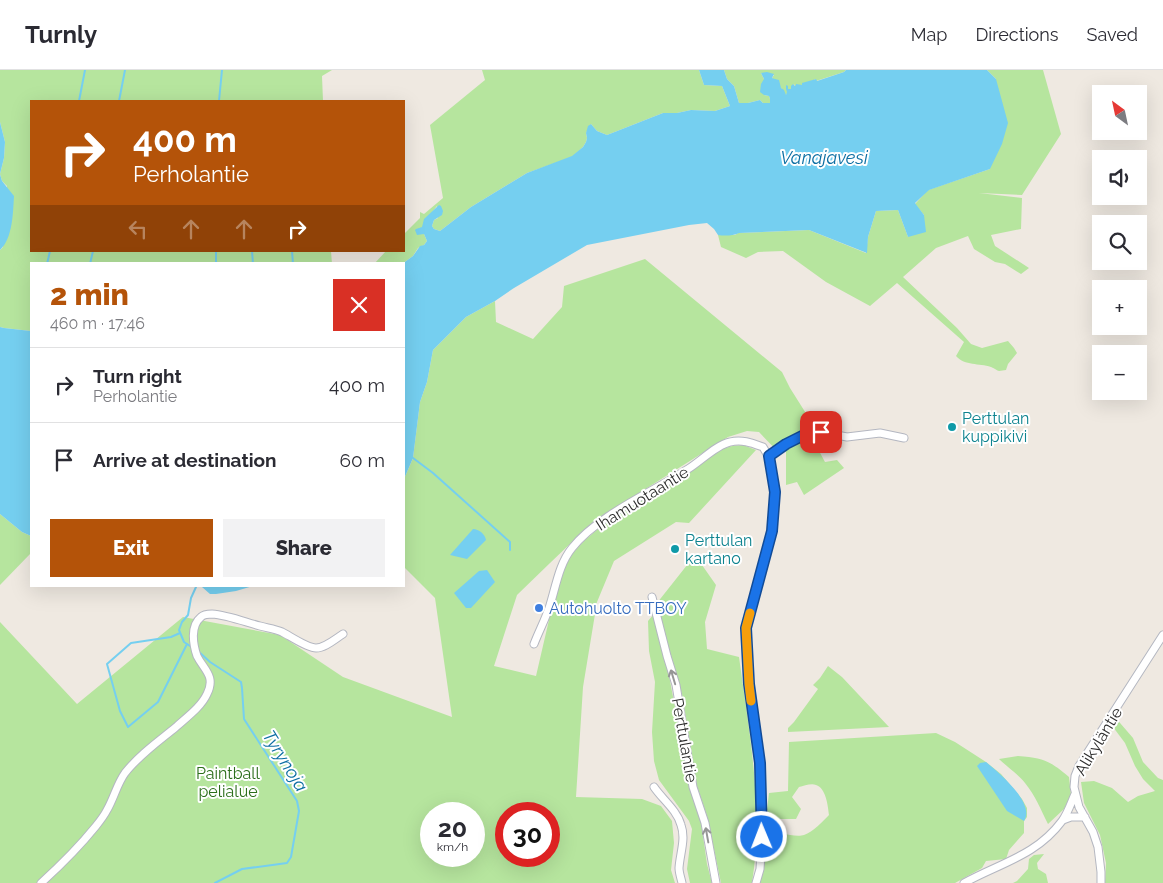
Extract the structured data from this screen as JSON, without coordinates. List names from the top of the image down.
{
  "streets": {
    "street": ["Ihamuotaantie", "Perttulantie", "Alikyläntie"]
  },
  "water": ["Vanajavesi", "Tyrynoja"],
  "parks": ["Paintball pelialue"],
  "places": ["Perttulan kuppikivi", "Perttulan kartano", "Autohuolto TTBOY"],
  "north": "top left",
  "page": {
    "header": "Turnly",
    "nav": ["Map", "Directions", "Saved"],
    "map_buttons": ["+", "−"],
    "turn": ["400 m", "Perholantie"],
    "heading": ["2 min", "460 m · 17:46"],
    "list": [
      {
        "name": "Turn right",
        "note": "Perholantie",
        "value": "400 m"
      },
      {
        "name": "Arrive at destination",
        "value": "60 m"
      }
    ],
    "buttons": ["Exit", "Share"],
    "speed": "20 km/h",
    "limit": "30"
  }
}
